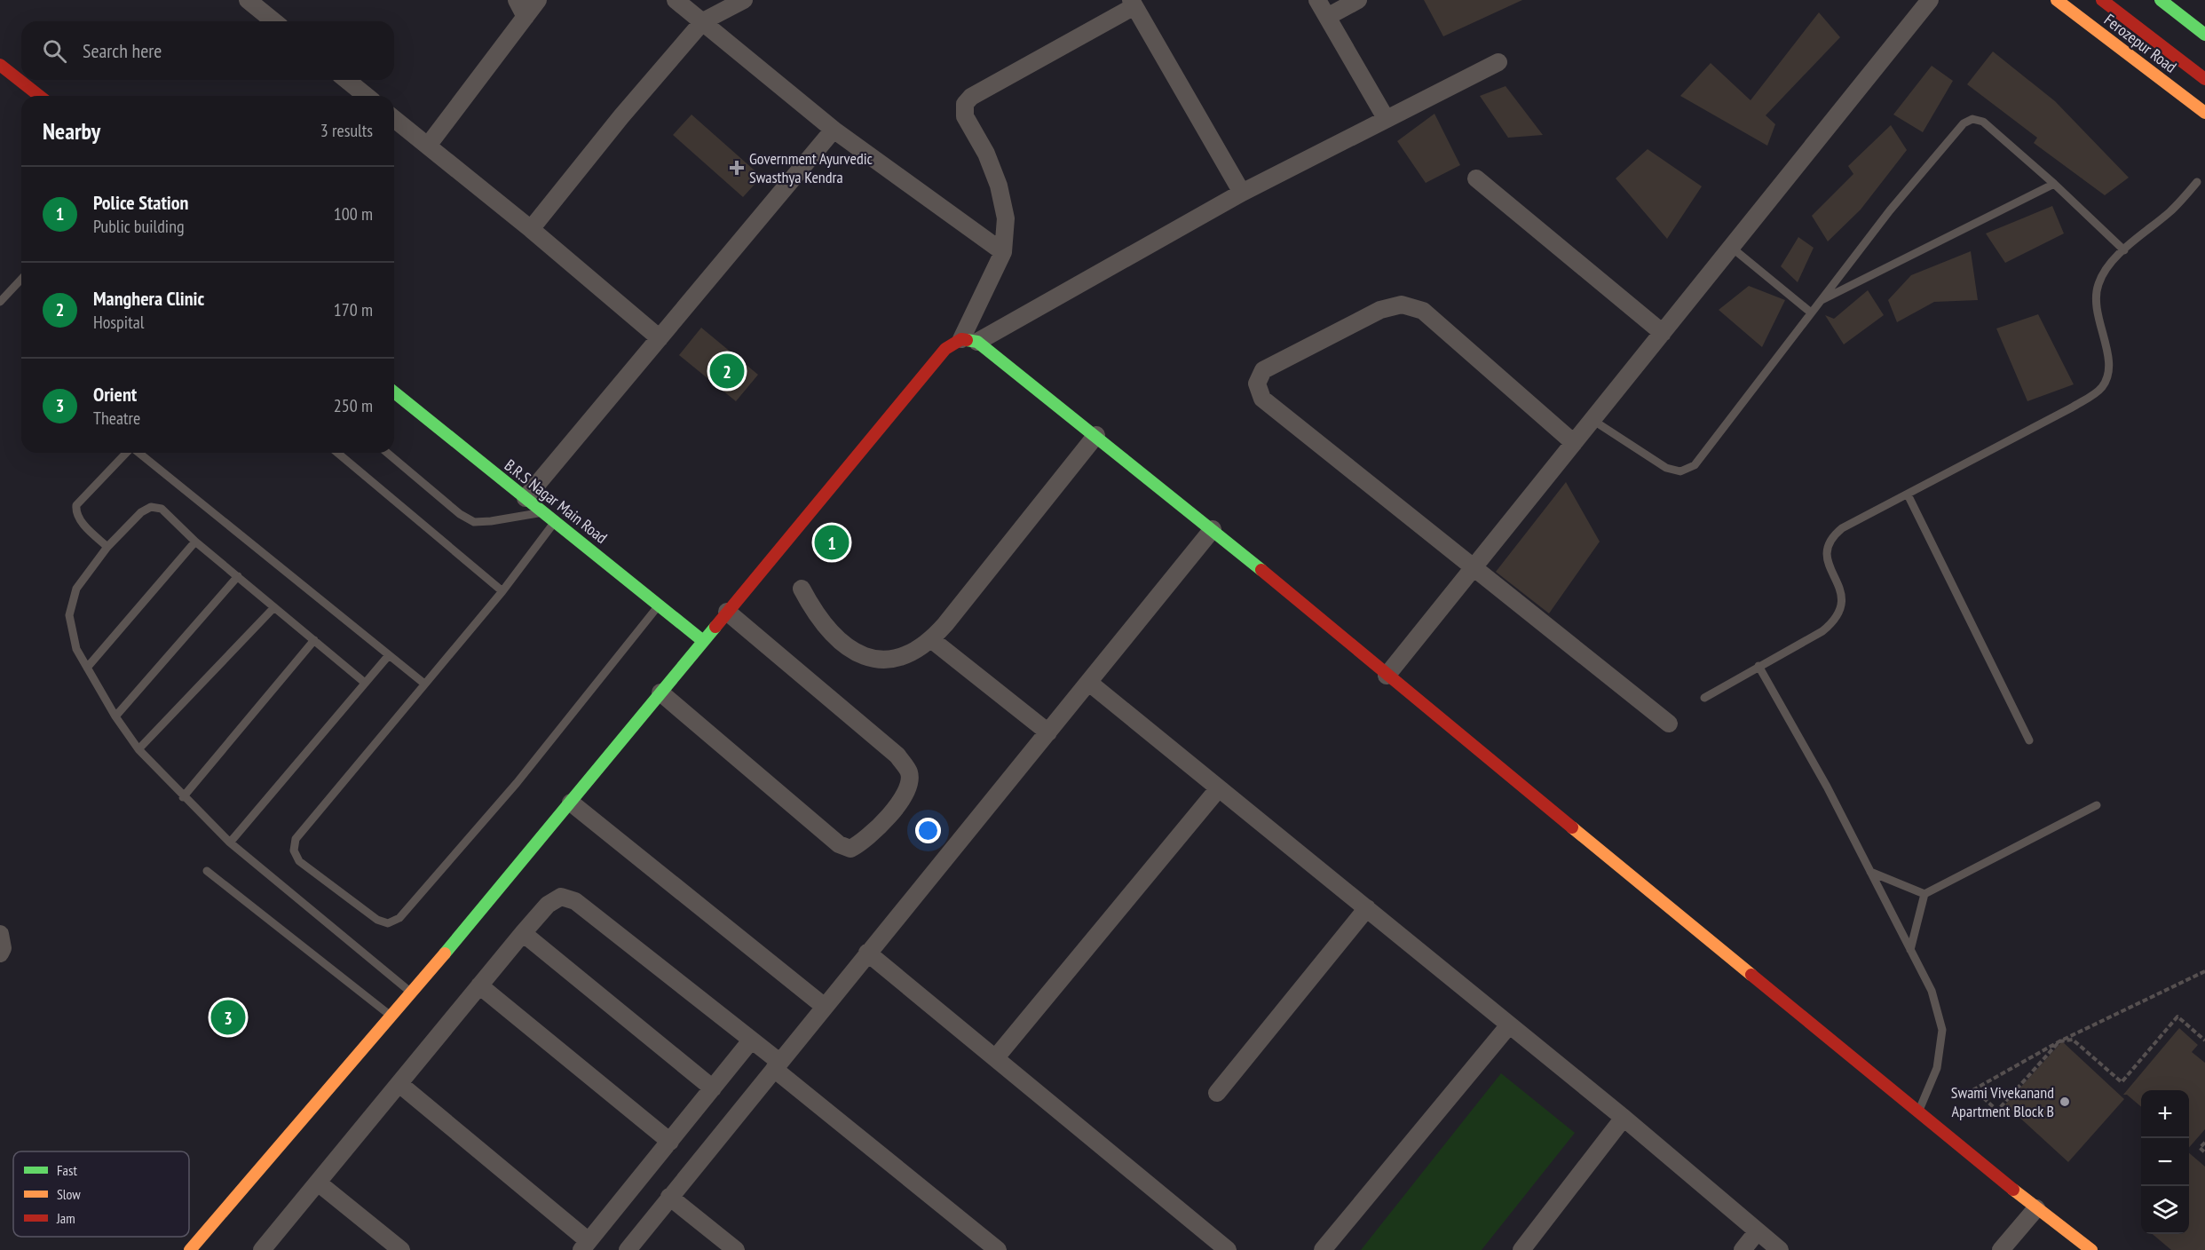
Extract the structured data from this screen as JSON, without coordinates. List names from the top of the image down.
{
  "streets": {
    "main road": ["Ferozepur Road", "B.R.S Nagar Main Road"]
  },
  "places": {
    "health": ["Government Ayurvedic Swasthya Kendra"],
    "other": ["Swami Vivekanand Apartment Block B"]
  },
  "legend": ["Fast", "Slow", "Jam"],
  "page": {
    "search": "Search here",
    "heading": ["Nearby", "3 results"],
    "list": [
      {
        "mark": "1",
        "name": "Police Station",
        "note": "Public building",
        "value": "100 m"
      },
      {
        "mark": "2",
        "name": "Manghera Clinic",
        "note": "Hospital",
        "value": "170 m"
      },
      {
        "mark": "3",
        "name": "Orient",
        "note": "Theatre",
        "value": "250 m"
      }
    ],
    "pins": ["2", "1", "3"],
    "map_buttons": ["+", "−"]
  }
}
